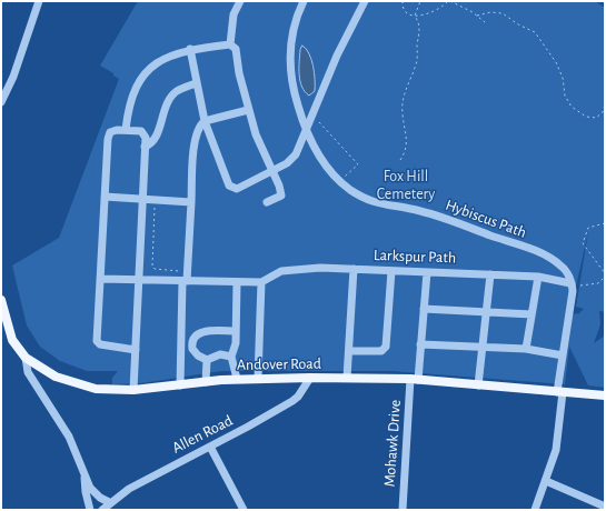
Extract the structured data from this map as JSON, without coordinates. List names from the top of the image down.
{
  "streets": {
    "main road": ["Andover Road"],
    "street": [
      "Hybiscus Path",
      "Larkspur Path",
      "Allen Road",
      "Mohawk Drive"
    ]
  },
  "crossings": [
    ["Hybiscus Path", "Larkspur Path"],
    ["Larkspur Path", "Mohawk Drive"],
    ["Andover Road", "Allen Road"],
    ["Andover Road", "Mohawk Drive"]
  ],
  "parks": ["Fox Hill Cemetery"]
}
